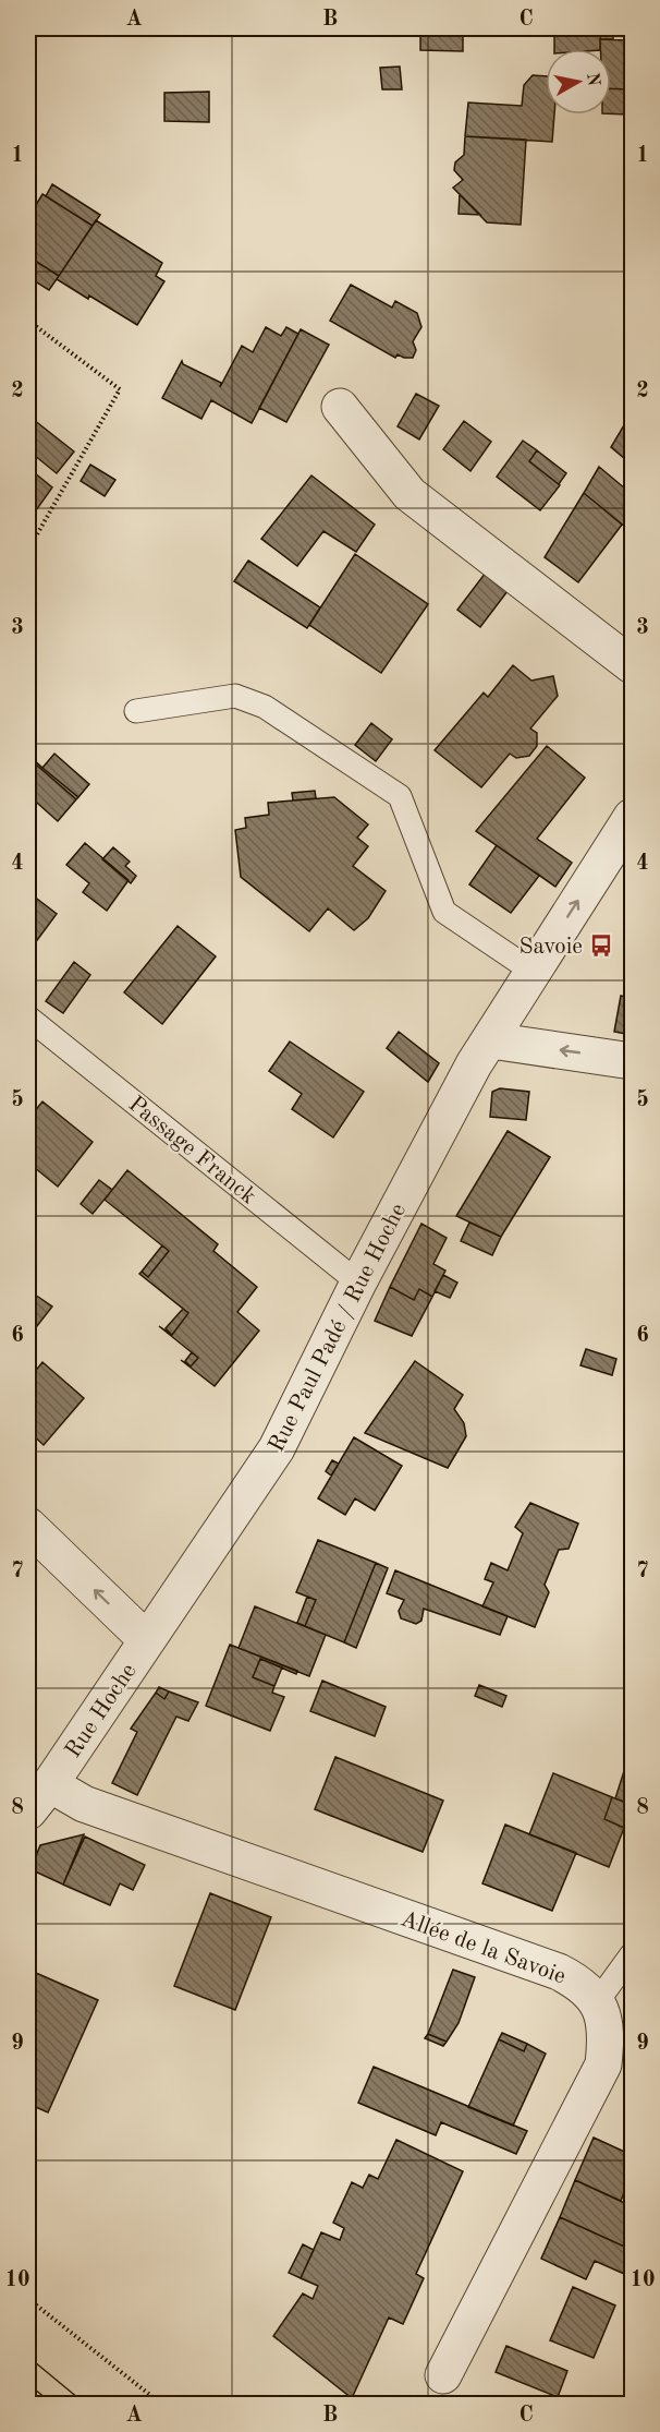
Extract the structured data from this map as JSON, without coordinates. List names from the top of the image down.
{
  "streets": {
    "street": ["Rue Paul Padé / Rue Hoche", "Rue Hoche", "Allée de la Savoie"],
    "lane": ["Passage Franck"]
  },
  "crossings": [
    ["Passage Franck", "Rue Paul Padé / Rue Hoche"],
    ["Rue Paul Padé / Rue Hoche", "Rue Hoche"],
    ["Rue Hoche", "Allée de la Savoie"]
  ],
  "places": {
    "bus stop": ["Savoie"]
  },
  "north": "right",
  "grid": {
    "columns": ["A", "B", "C"],
    "rows": [
      "1",
      "2",
      "3",
      "4",
      "5",
      "6",
      "7",
      "8",
      "9",
      "10"
    ]
  }
}
